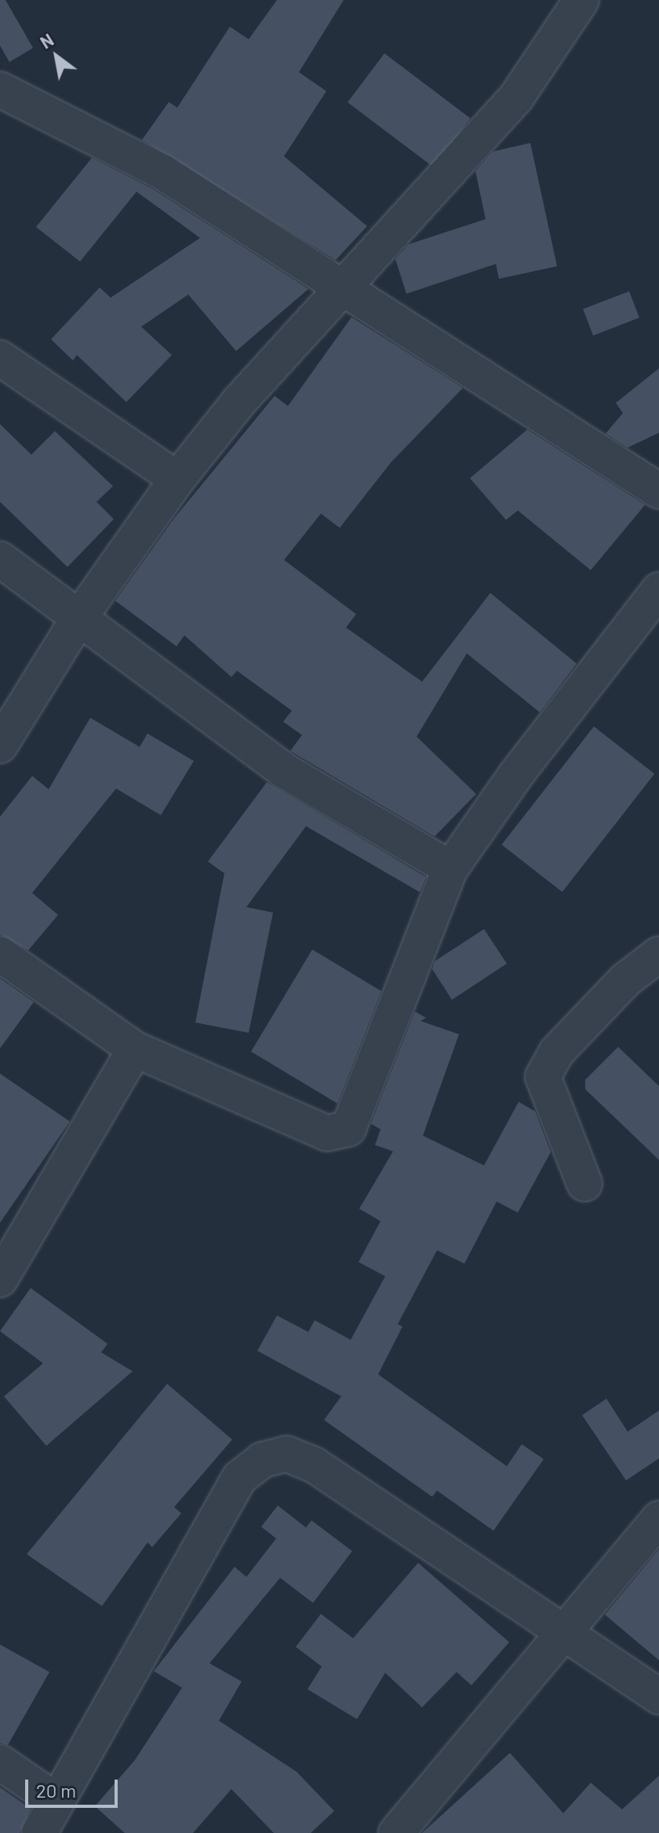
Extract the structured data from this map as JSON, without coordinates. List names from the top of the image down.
{
  "scale_bar": "20 m",
  "north": "top left"
}
